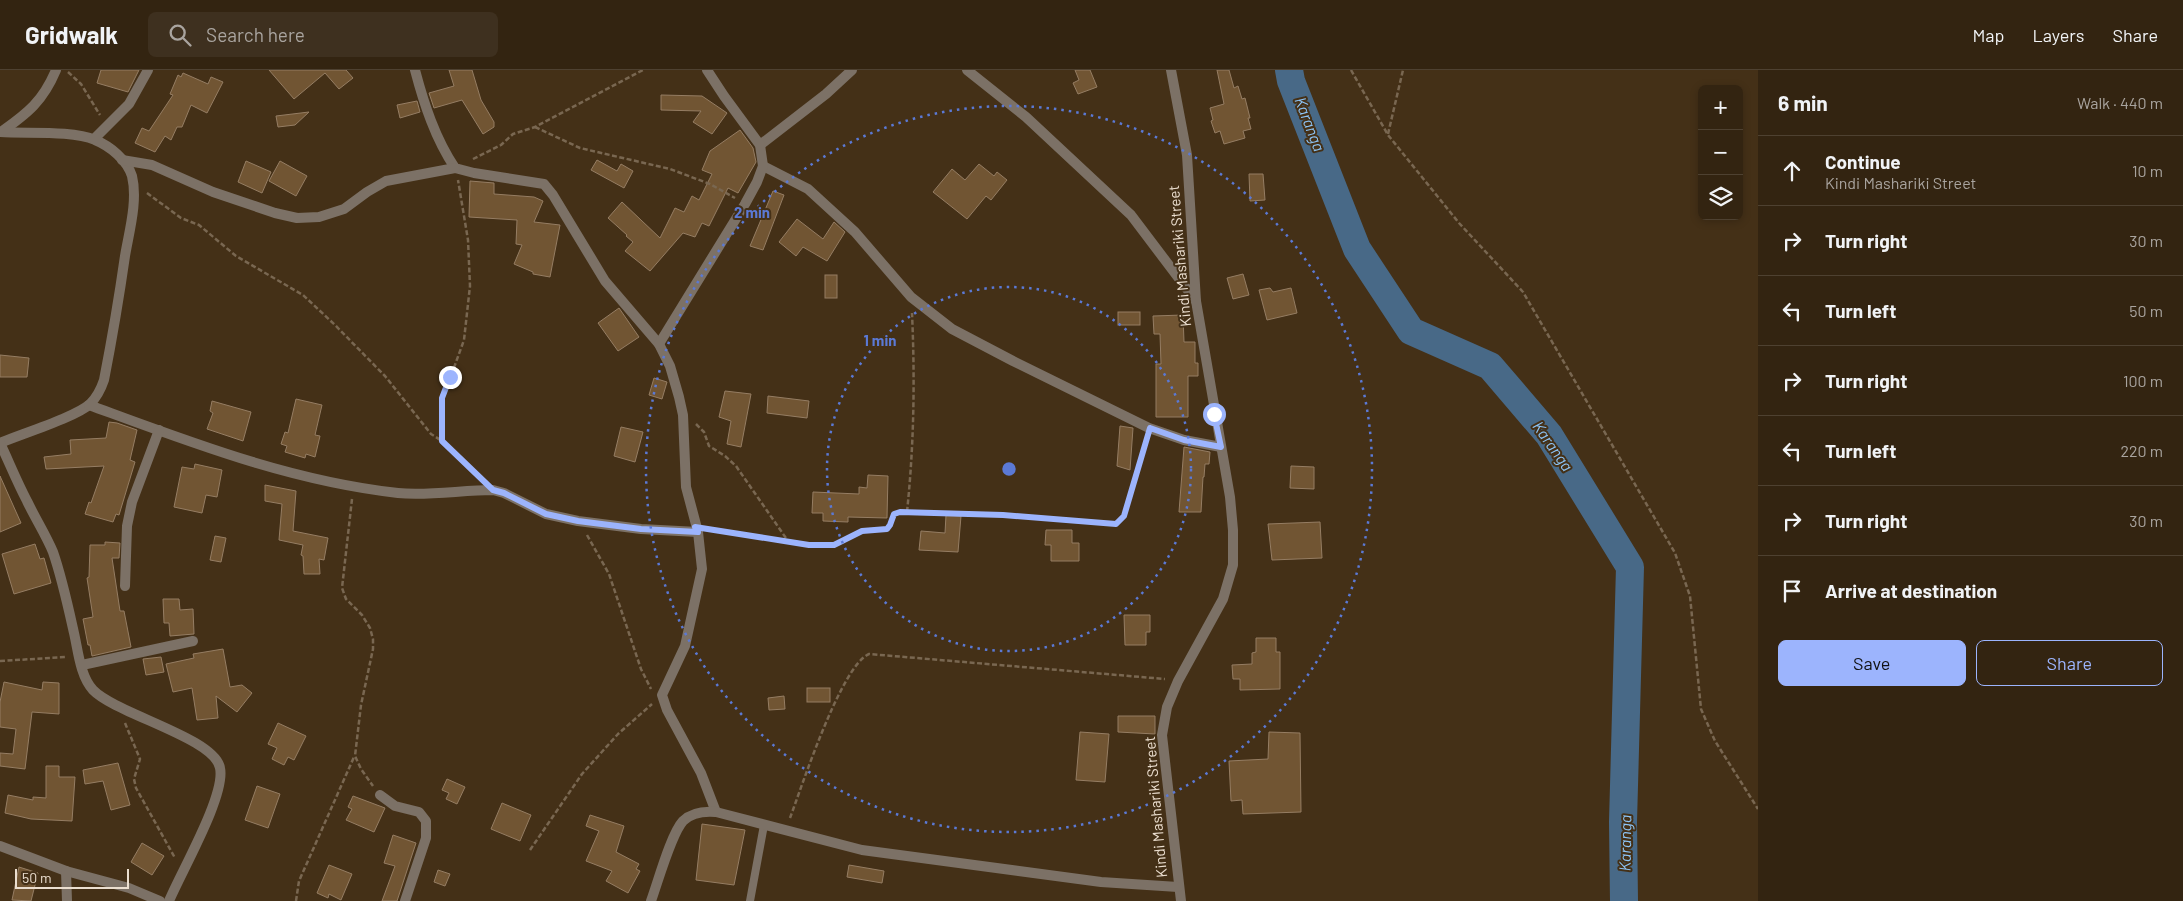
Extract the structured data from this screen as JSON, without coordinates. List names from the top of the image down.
{
  "streets": {
    "street": ["Kindi Mashariki Street"]
  },
  "water": ["Karanga"],
  "scale_bar": "50 m",
  "page": {
    "header": "Gridwalk",
    "search": "Search here",
    "nav": ["Map", "Layers", "Share"],
    "heading": ["6 min", "Walk · 440 m"],
    "map_buttons": ["+", "−"],
    "list": [
      ["Continue", "Kindi Mashariki Street", "10 m"],
      ["Turn right", "30 m"],
      ["Turn left", "50 m"],
      ["Turn right", "100 m"],
      ["Turn left", "220 m"],
      ["Turn right", "30 m"],
      "Arrive at destination"
    ],
    "buttons": ["Save", "Share"],
    "scale": "50 m"
  },
  "rings": ["2 min", "1 min"]
}
